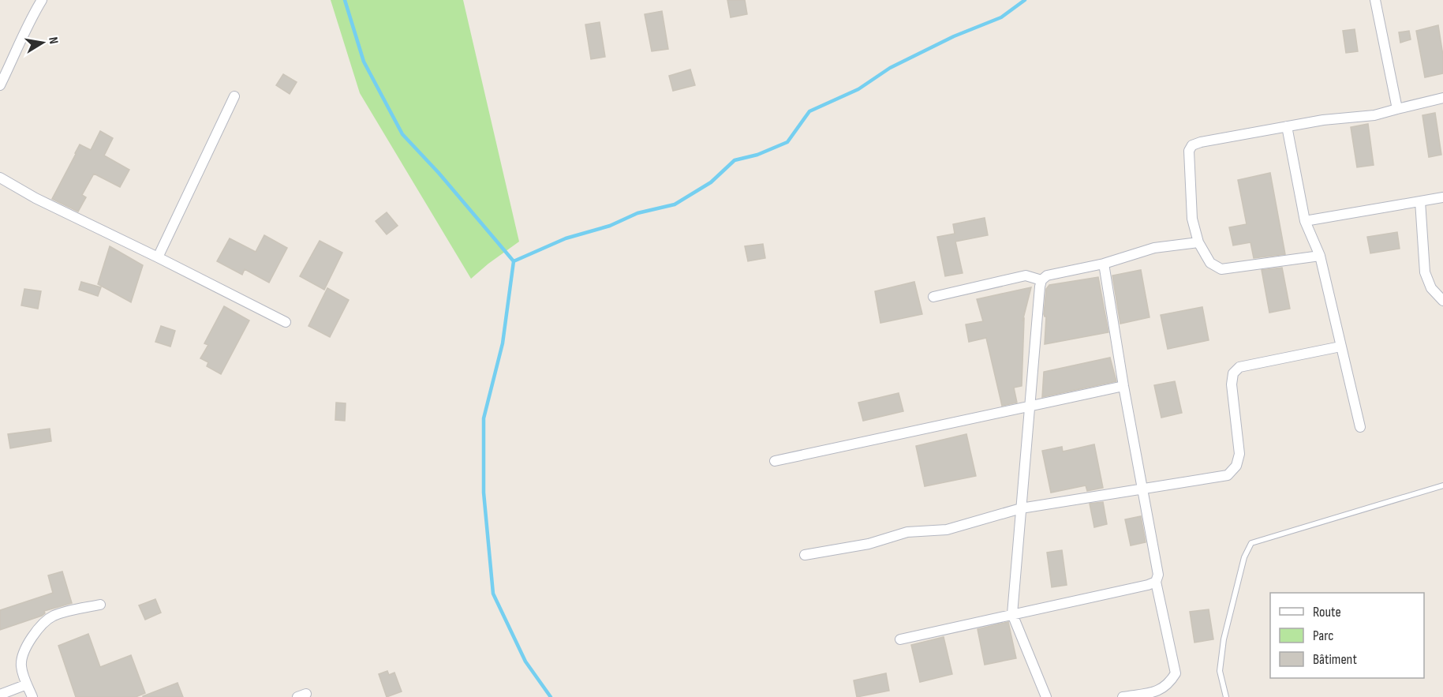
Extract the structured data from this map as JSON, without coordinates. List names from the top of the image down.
{
  "legend": ["Route", "Parc", "Bâtiment"],
  "north": "right"
}
